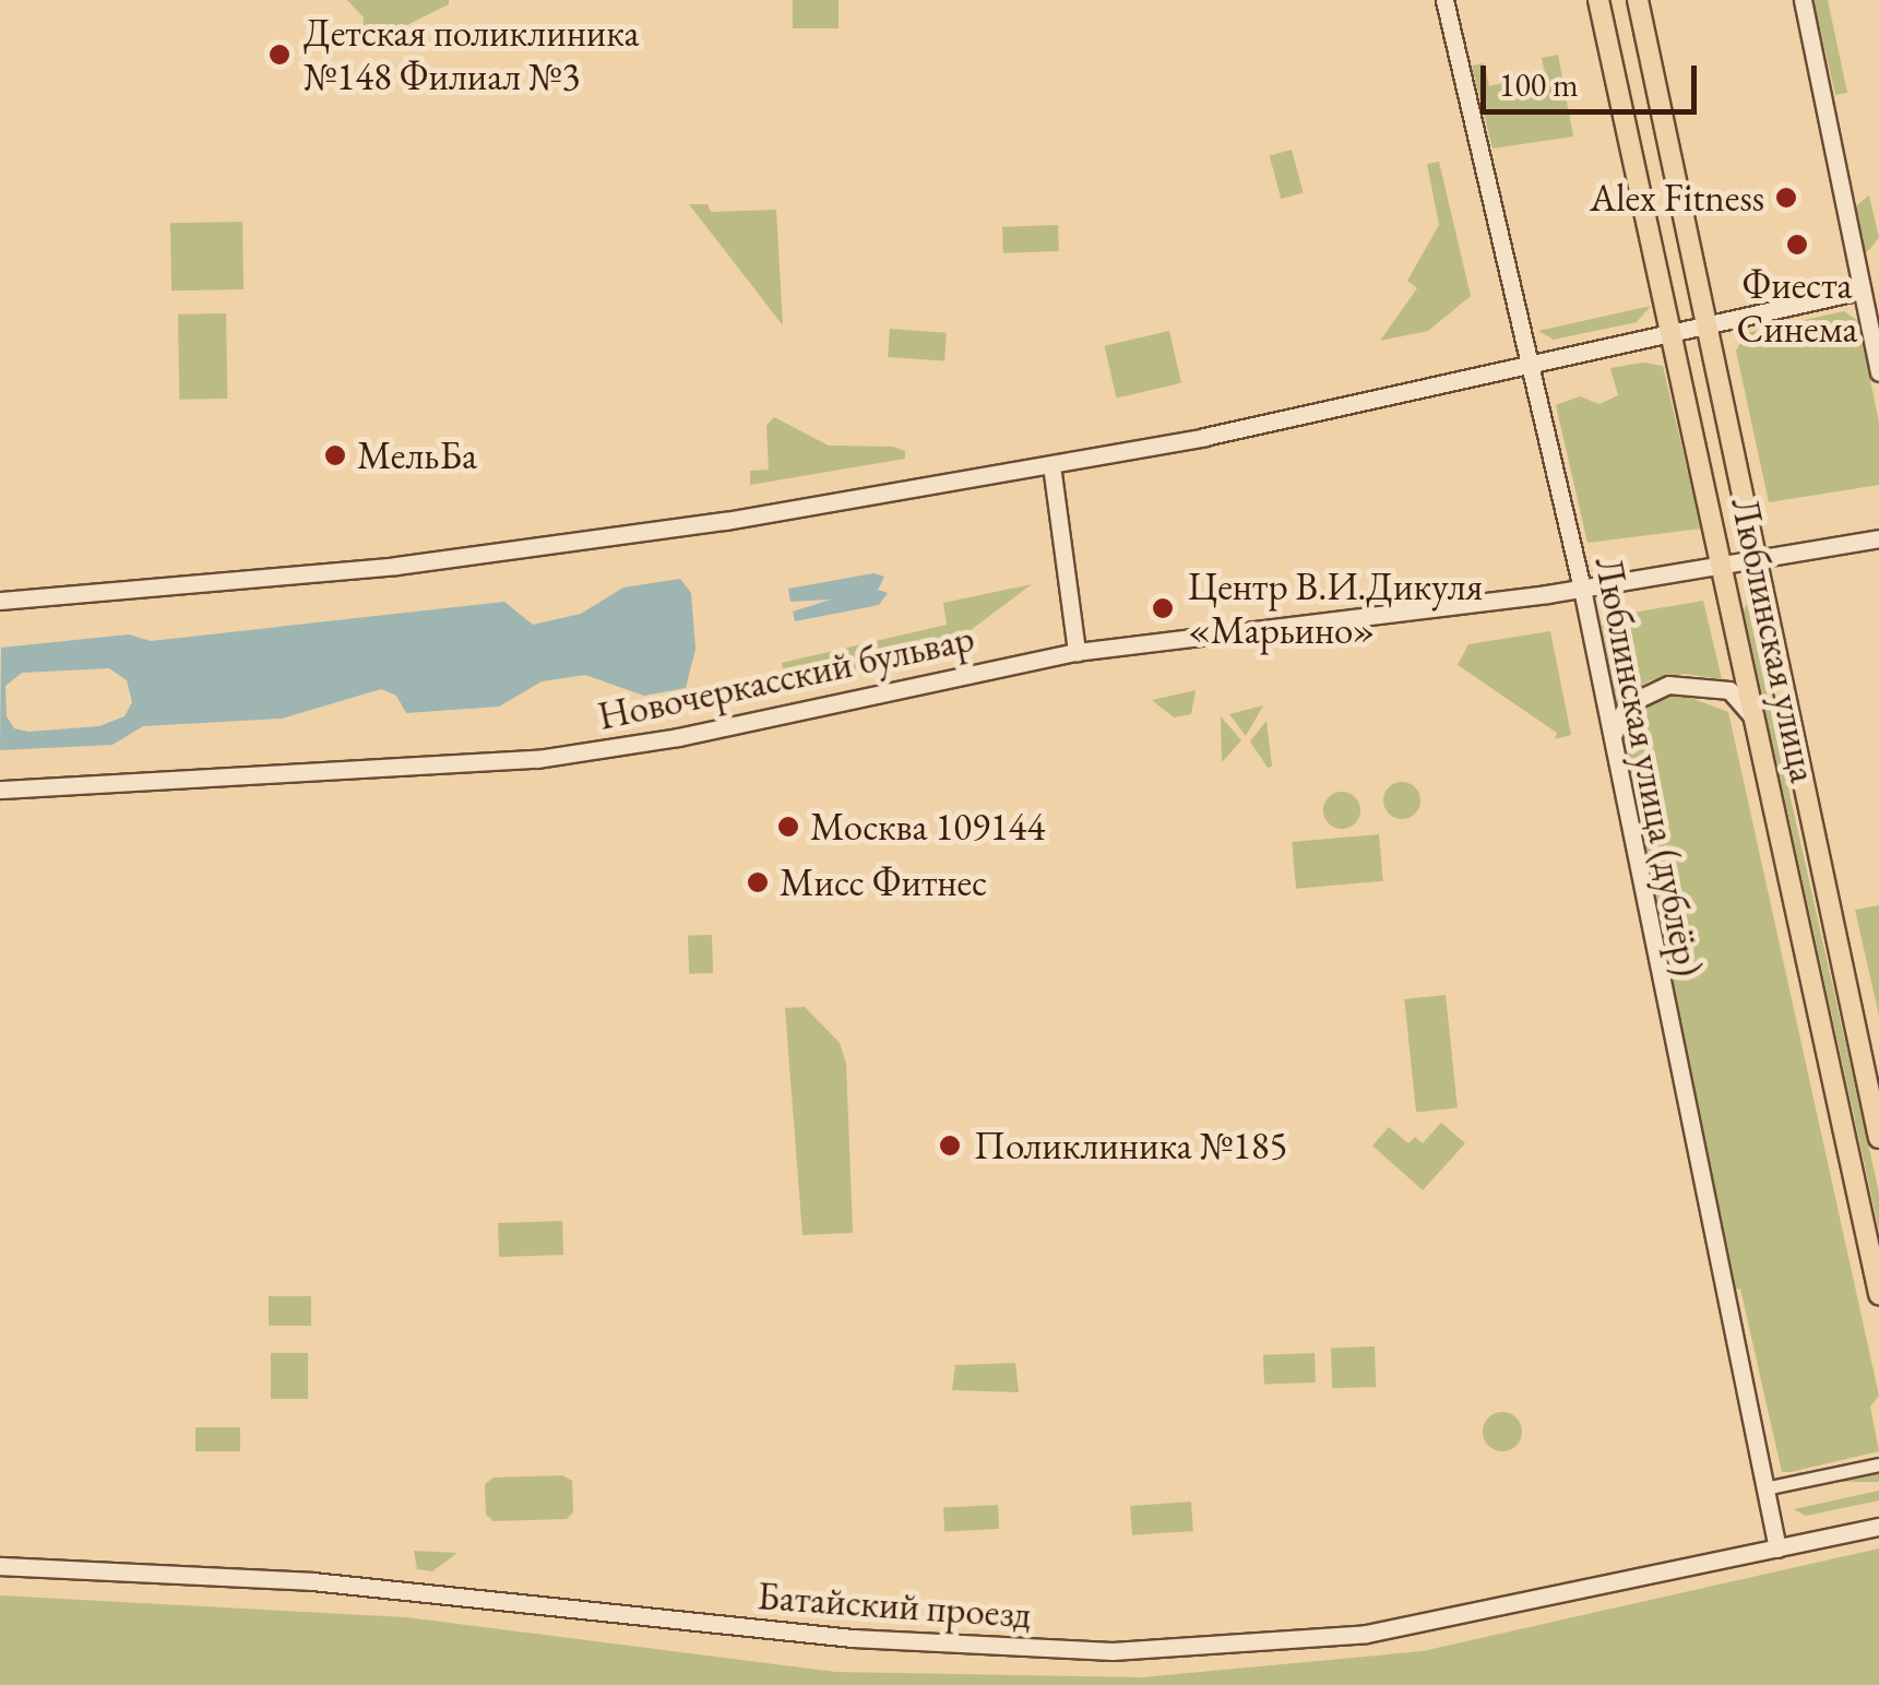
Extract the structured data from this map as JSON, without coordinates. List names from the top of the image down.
{
  "streets": {
    "main road": ["Люблинская улица"],
    "street": ["Новочеркасский бульвар", "Люблинская улица (дублёр)", "Батайский проезд"]
  },
  "crossings": [
    ["Люблинская улица", "Новочеркасский бульвар"],
    ["Новочеркасский бульвар", "Люблинская улица (дублёр)"],
    ["Люблинская улица (дублёр)", "Батайский проезд"]
  ],
  "places": [
    "Детская поликлиника №148 Филиал №3",
    "Alex Fitness",
    "Фиеста Синема",
    "МельБа",
    "Центр В.И.Дикуля «Марьино»",
    "Москва 109144",
    "Мисс Фитнес",
    "Поликлиника №185"
  ],
  "scale_bar": "100 m"
}
